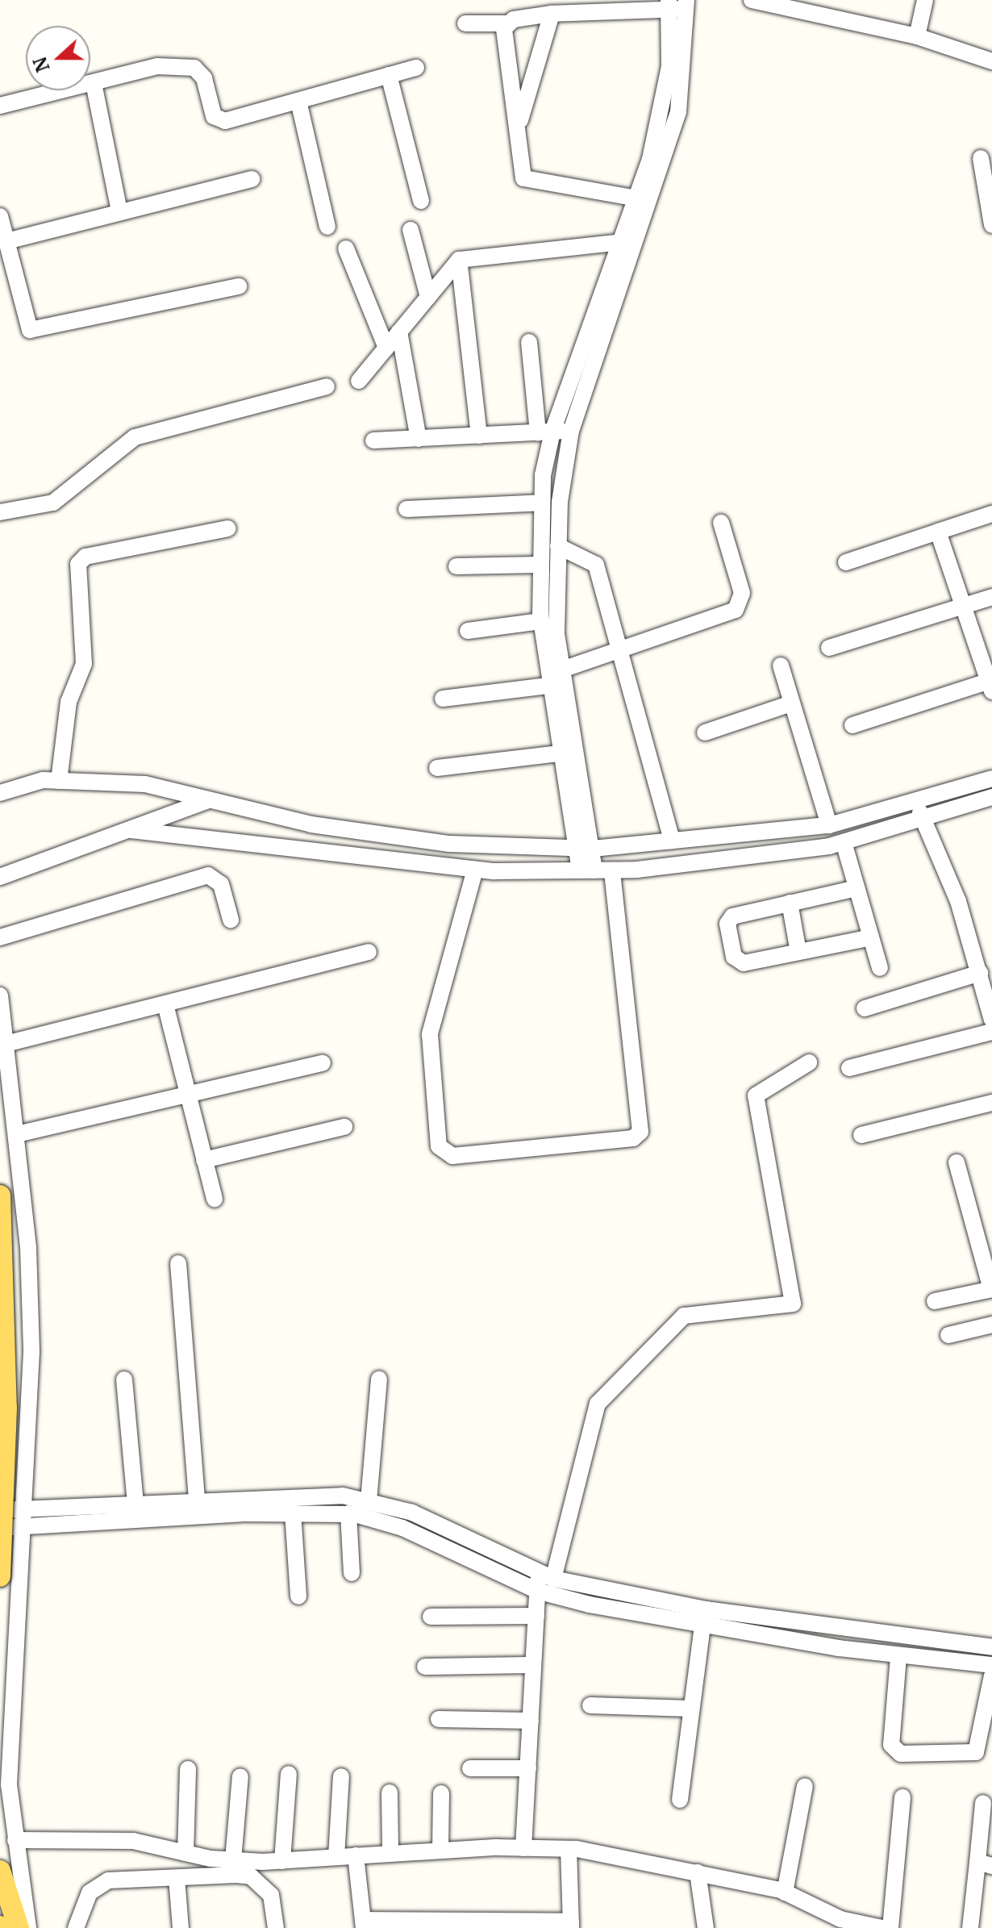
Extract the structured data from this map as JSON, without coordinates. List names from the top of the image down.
{
  "north": "left"
}
